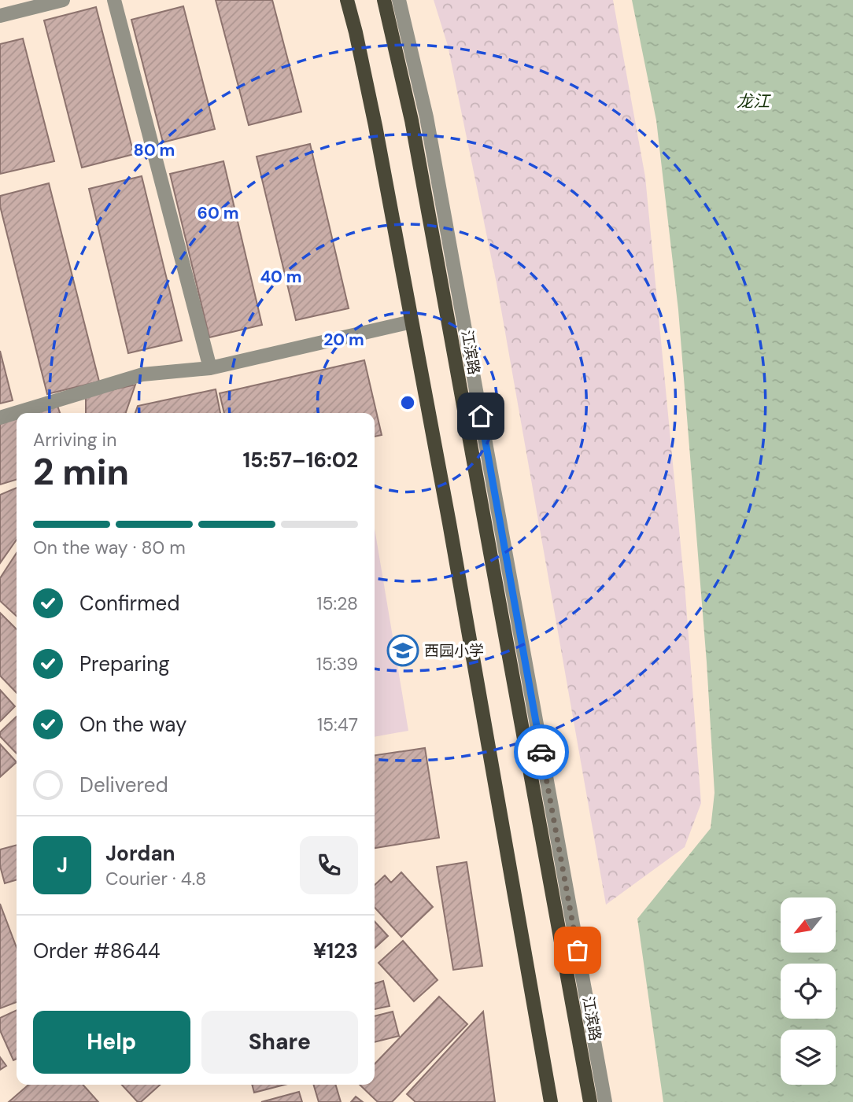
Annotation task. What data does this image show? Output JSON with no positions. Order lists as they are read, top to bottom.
{
  "streets": {
    "main road": ["江滨路"]
  },
  "water": ["龙江"],
  "places": {
    "school or university": ["西园小学"]
  },
  "north": "bottom left",
  "page": {
    "heading": ["2 min", "Arriving in", "15:57–16:02"],
    "panel": [
      "Jordan",
      "Courier · 4.8",
      "Order #8644",
      "¥123"
    ],
    "bar": "On the way · 80 m",
    "list": [
      ["Confirmed", "15:28"],
      ["Preparing", "15:39"],
      ["On the way", "15:47"],
      "Delivered"
    ],
    "round": "J",
    "buttons": ["Help", "Share"]
  },
  "rings": [
    "80 m",
    "60 m",
    "40 m",
    "20 m"
  ]
}
